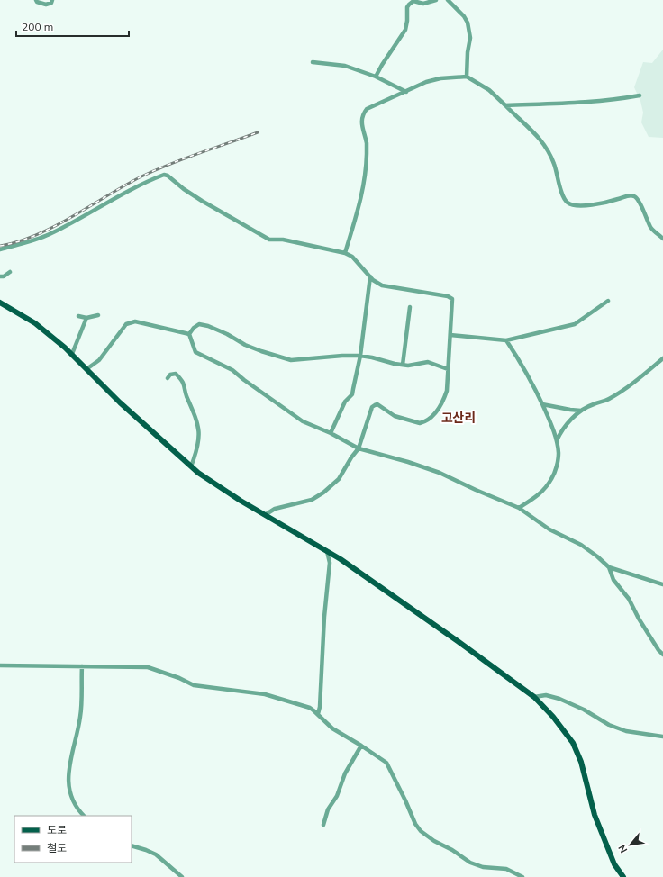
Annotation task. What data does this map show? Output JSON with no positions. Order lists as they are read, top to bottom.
{
  "districts": ["고산리"],
  "legend": ["도로", "철도"],
  "scale_bar": "200 m",
  "north": "bottom left"
}
